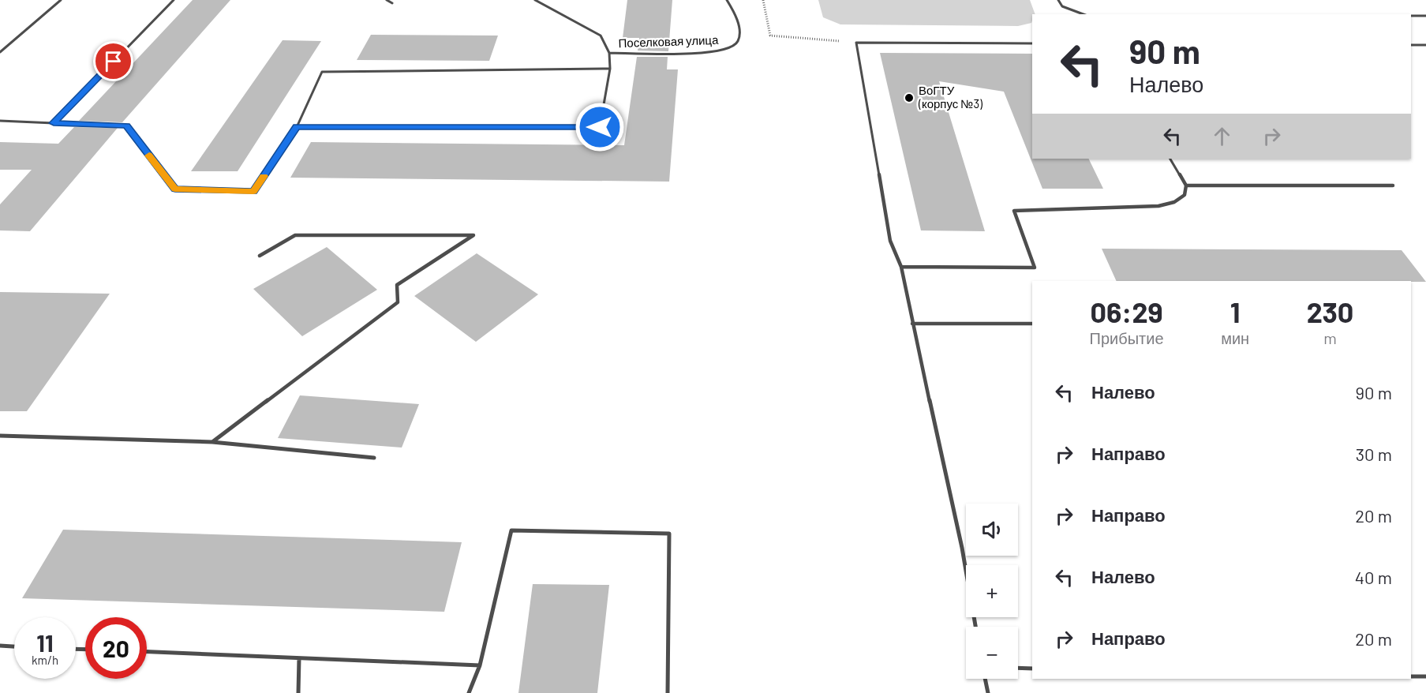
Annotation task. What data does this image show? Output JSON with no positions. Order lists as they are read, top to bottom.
{
  "streets": {
    "lane": ["Поселковая улица"]
  },
  "places": ["ВоГТУ (корпус №3)"],
  "page": {
    "turn": ["90 m", "Налево"],
    "eta": [
      "06:29",
      "Прибытие",
      "1",
      "мин",
      "230",
      "m"
    ],
    "list": [
      {
        "name": "Налево",
        "value": "90 m"
      },
      {
        "name": "Направо",
        "value": "30 m"
      },
      {
        "name": "Направо",
        "value": "20 m"
      },
      {
        "name": "Налево",
        "value": "40 m"
      },
      {
        "name": "Направо",
        "value": "20 m"
      }
    ],
    "map_buttons": ["+", "−"],
    "speed": "11 km/h",
    "limit": "20"
  }
}
